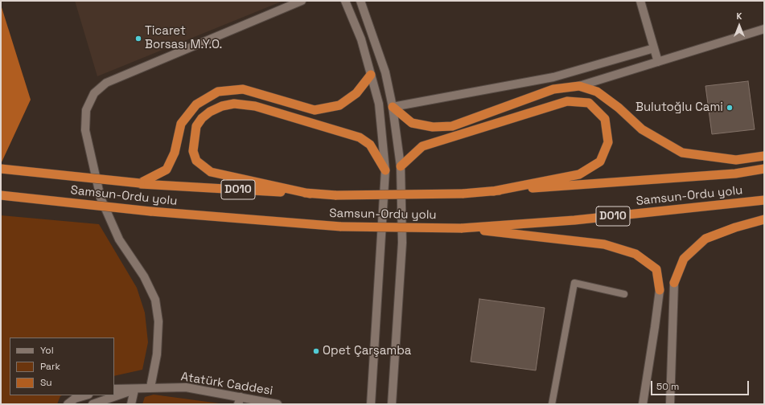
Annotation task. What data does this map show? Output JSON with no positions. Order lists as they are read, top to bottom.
{
  "streets": {
    "highway": ["D010", "Samsun-Ordu yolu"],
    "main road": ["Atatürk Caddesi"]
  },
  "places": ["Ticaret Borsası M.Y.O.", "Bulutoğlu Cami", "Opet Çarşamba"],
  "legend": ["Yol", "Park", "Su"],
  "scale_bar": "50 m",
  "north": "top"
}
